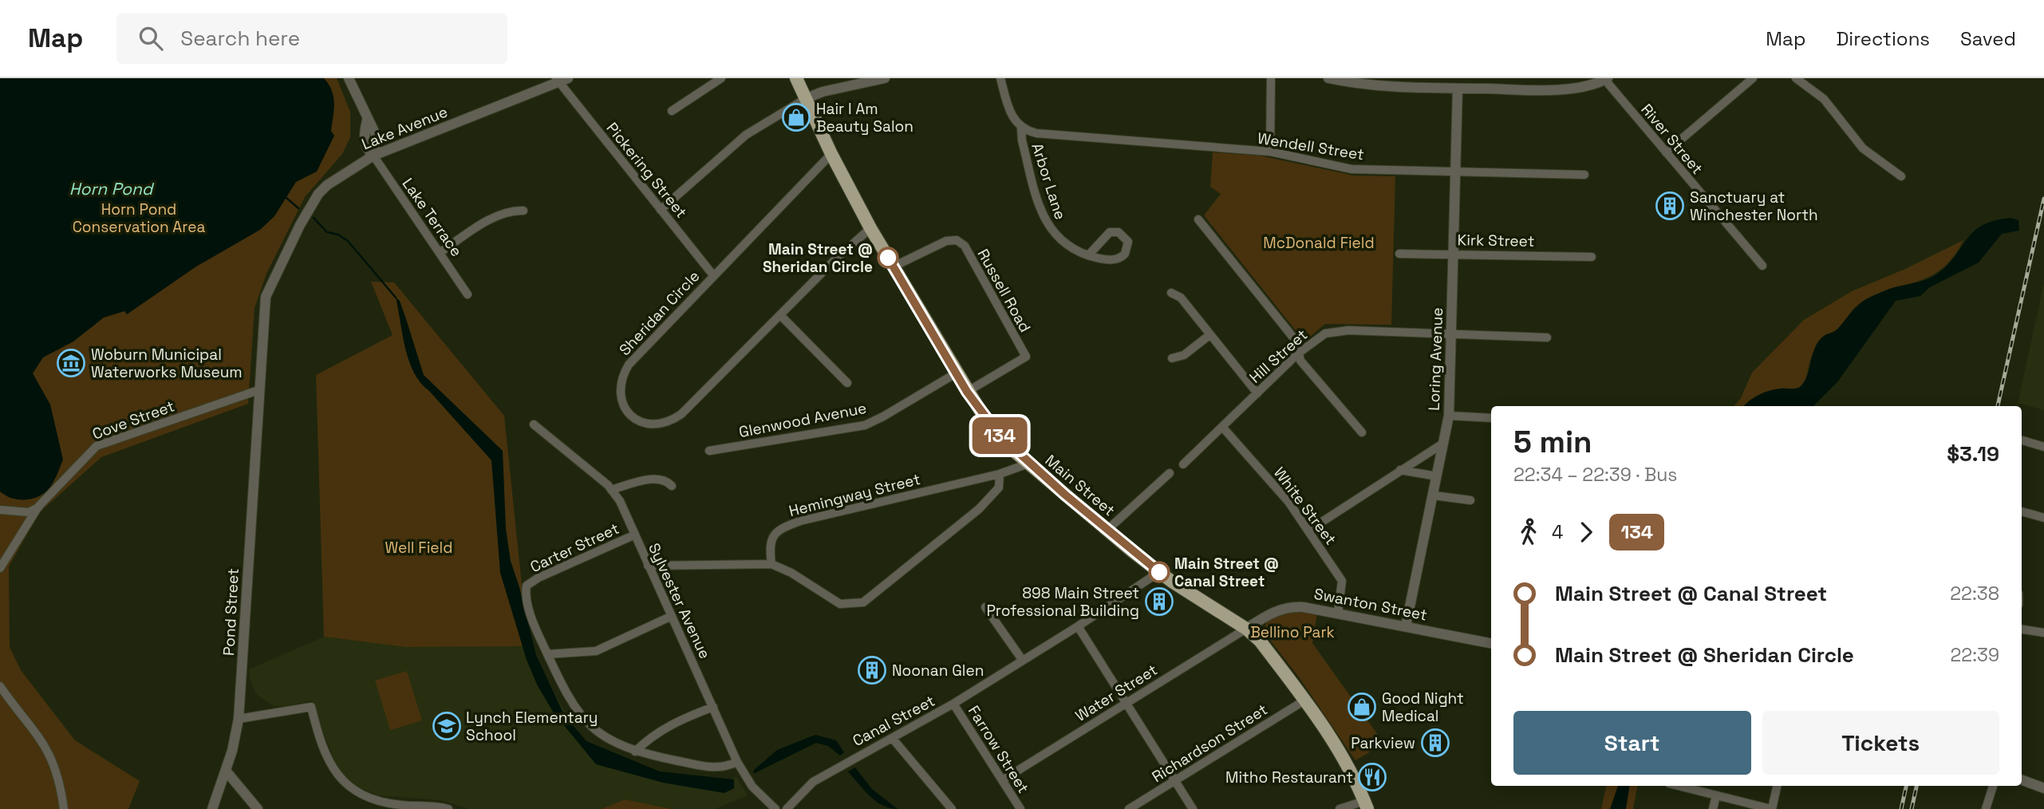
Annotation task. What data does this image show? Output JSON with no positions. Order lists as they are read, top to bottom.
{
  "streets": {
    "main road": ["Main Street"],
    "street": [
      "Lake Avenue",
      "River Street",
      "Wendell Street",
      "Pickering Street",
      "Arbor Lane",
      "Lake Terrace",
      "Kirk Street",
      "Russell Road",
      "Sheridan Circle",
      "Hill Street",
      "Loring Avenue",
      "Cove Street",
      "Glenwood Avenue",
      "Hemingway Street",
      "White Street",
      "Carter Street",
      "Sylvester Avenue",
      "Swanton Street",
      "Pond Street",
      "Water Street",
      "Canal Street",
      "Richardson Street",
      "Farrow Street"
    ]
  },
  "crossings": [
    ["Lake Avenue", "Pickering Street"],
    ["Lake Avenue", "Lake Terrace"],
    ["Lake Avenue", "Cove Street"],
    ["Lake Avenue", "Pond Street"],
    ["Wendell Street", "Arbor Lane"],
    ["Wendell Street", "Loring Avenue"],
    ["Pickering Street", "Sheridan Circle"],
    ["Kirk Street", "Loring Avenue"],
    ["Russell Road", "Main Street"],
    ["Sheridan Circle", "Main Street"],
    ["Hill Street", "Loring Avenue"],
    ["Hill Street", "White Street"],
    ["Loring Avenue", "Swanton Street"],
    ["Glenwood Avenue", "Main Street"],
    ["Main Street", "Hemingway Street"],
    ["Main Street", "Swanton Street"],
    ["Main Street", "Water Street"],
    ["Main Street", "Canal Street"],
    ["Main Street", "Richardson Street"],
    ["White Street", "Swanton Street"],
    ["Carter Street", "Sylvester Avenue"],
    ["Swanton Street", "Water Street"],
    ["Water Street", "Farrow Street"],
    ["Canal Street", "Farrow Street"]
  ],
  "water": ["Horn Pond"],
  "parks": [
    "Horn Pond Conservation Area",
    "McDonald Field",
    "Well Field",
    "Bellino Park"
  ],
  "places": {
    "shop": ["Hair I Am Beauty Salon", "Good Night Medical"],
    "building": [
      "Sanctuary at Winchester North",
      "898 Main Street Professional Building",
      "Noonan Glen",
      "Parkview"
    ],
    "other": ["Main Street @ Sheridan Circle", "Main Street @ Canal Street"],
    "museum": ["Woburn Municipal Waterworks Museum"],
    "school or university": ["Lynch Elementary School"],
    "restaurant": ["Mitho Restaurant"]
  },
  "lines": ["bus line 134"],
  "page": {
    "header": "Map",
    "search": "Search here",
    "nav": ["Map", "Directions", "Saved"],
    "on_map": "134",
    "heading": ["5 min", "22:34 – 22:39 · Bus", "$3.19"],
    "legs": ["4", "134"],
    "list": [
      {
        "name": "Main Street @ Canal Street",
        "value": "22:38"
      },
      {
        "name": "Main Street @ Sheridan Circle",
        "value": "22:39"
      }
    ],
    "buttons": ["Start", "Tickets"]
  }
}
